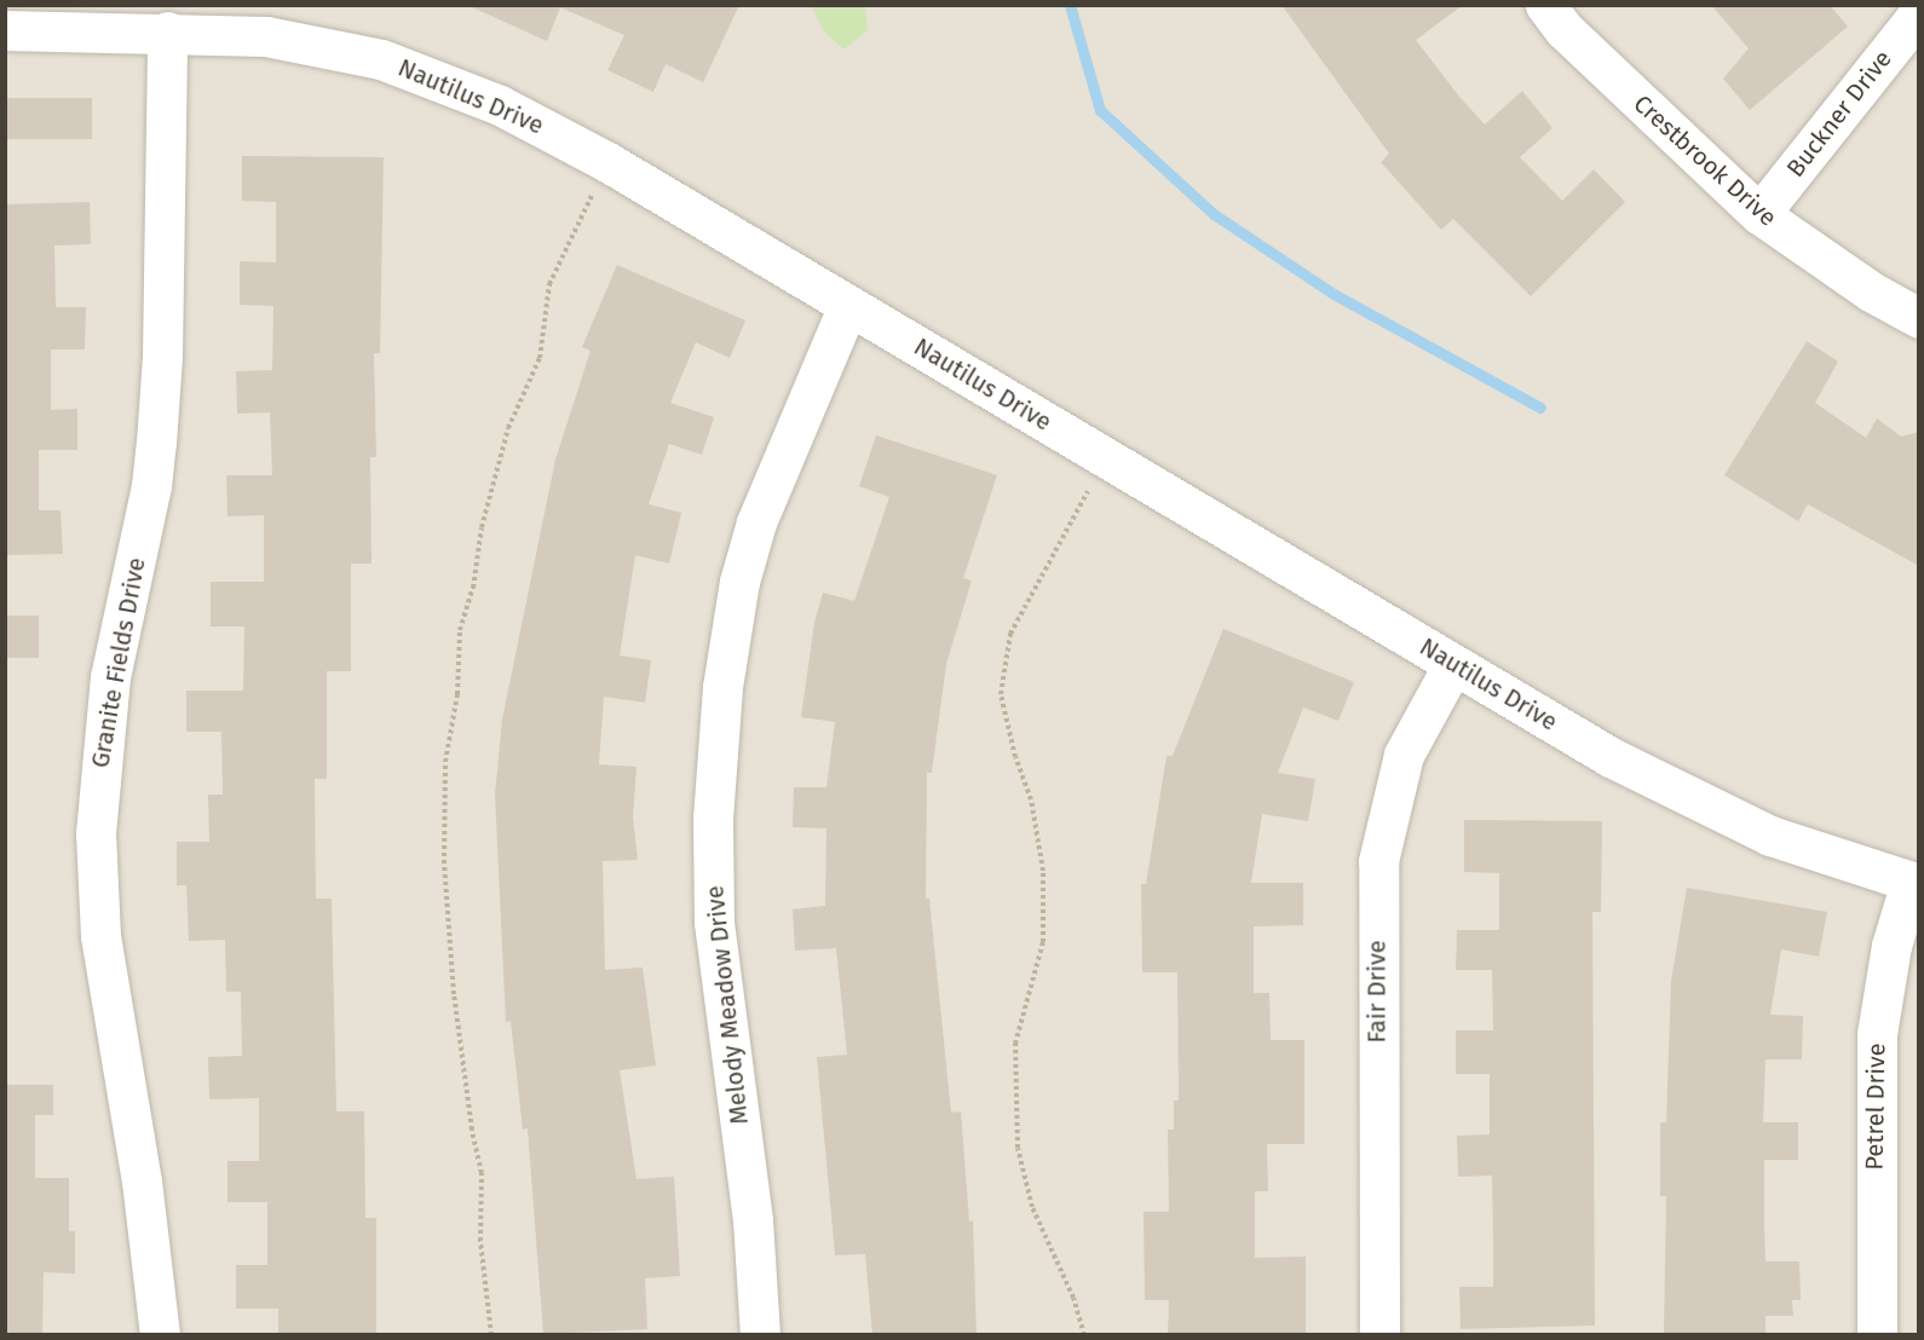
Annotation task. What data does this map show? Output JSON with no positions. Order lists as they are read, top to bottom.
{
  "streets": {
    "street": [
      "Nautilus Drive",
      "Buckner Drive",
      "Crestbrook Drive",
      "Granite Fields Drive",
      "Fair Drive",
      "Melody Meadow Drive",
      "Petrel Drive"
    ]
  },
  "crossings": [
    ["Nautilus Drive", "Granite Fields Drive"],
    ["Nautilus Drive", "Fair Drive"],
    ["Nautilus Drive", "Melody Meadow Drive"],
    ["Nautilus Drive", "Petrel Drive"],
    ["Buckner Drive", "Crestbrook Drive"]
  ]
}
